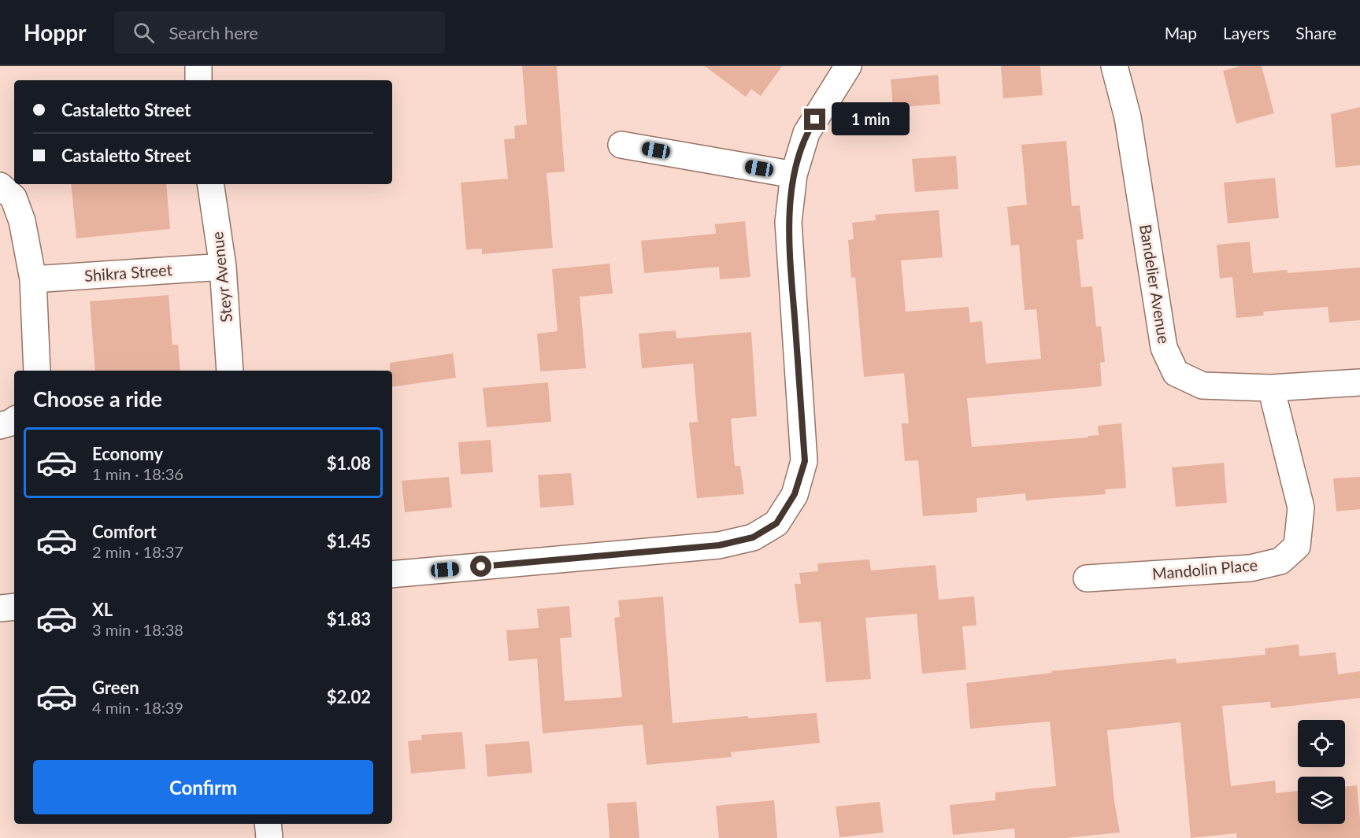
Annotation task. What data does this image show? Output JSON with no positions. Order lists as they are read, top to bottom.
{
  "streets": {
    "street": [
      "Shikra Street",
      "Steyr Avenue",
      "Bandelier Avenue",
      "Mandolin Place"
    ]
  },
  "crossings": [
    ["Shikra Street", "Steyr Avenue"],
    ["Bandelier Avenue", "Mandolin Place"]
  ],
  "page": {
    "header": "Hoppr",
    "search": "Search here",
    "nav": ["Map", "Layers", "Share"],
    "banner": ["Castaletto Street", "Castaletto Street"],
    "bubble": "1 min",
    "heading": "Choose a ride",
    "list": [
      {
        "name": "Economy",
        "note": "1 min · 18:36",
        "value": "$1.08"
      },
      {
        "name": "Comfort",
        "note": "2 min · 18:37",
        "value": "$1.45"
      },
      {
        "name": "XL",
        "note": "3 min · 18:38",
        "value": "$1.83"
      },
      {
        "name": "Green",
        "note": "4 min · 18:39",
        "value": "$2.02"
      }
    ],
    "buttons": "Confirm"
  }
}
